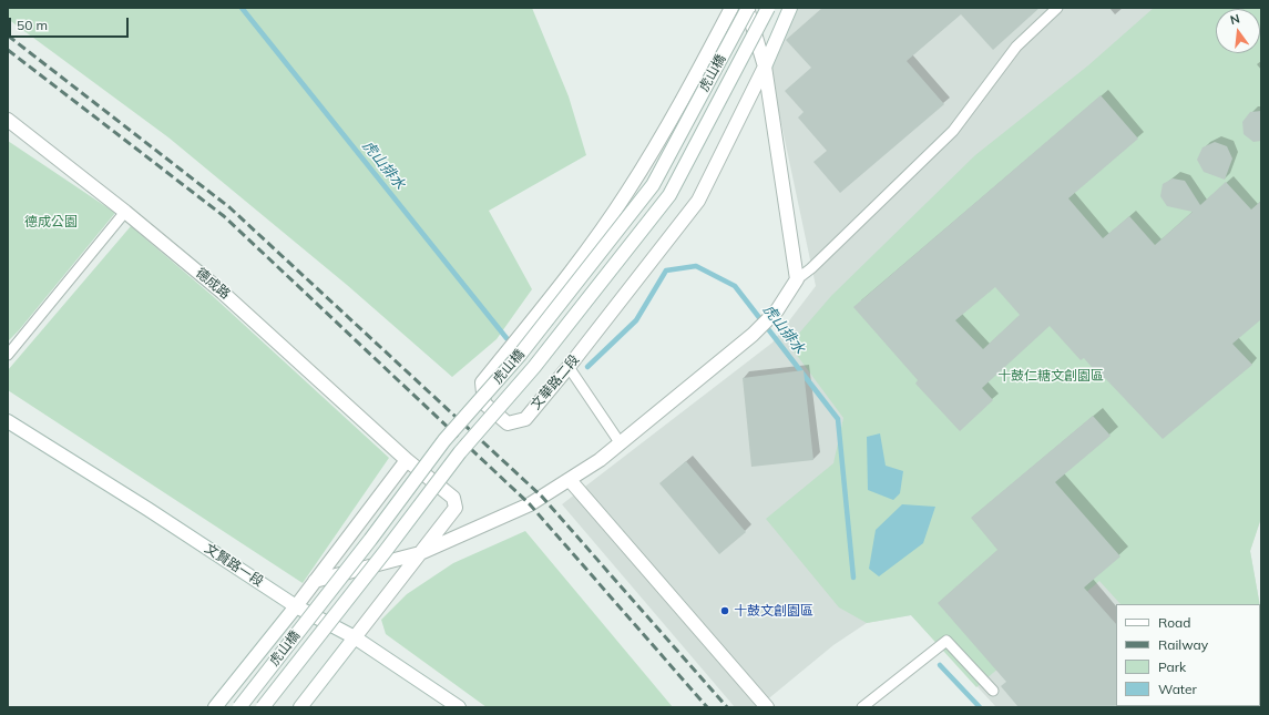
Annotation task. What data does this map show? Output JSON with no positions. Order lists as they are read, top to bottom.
{
  "streets": {
    "street": [
      "虎山橋",
      "德成路",
      "文華路二段",
      "文賢路一段"
    ]
  },
  "water": ["虎山排水"],
  "parks": ["德成公園", "十鼓仁糖文創園區"],
  "places": ["十鼓文創園區"],
  "legend": [
    "Road",
    "Railway",
    "Park",
    "Water"
  ],
  "scale_bar": "50 m",
  "north": "top"
}
